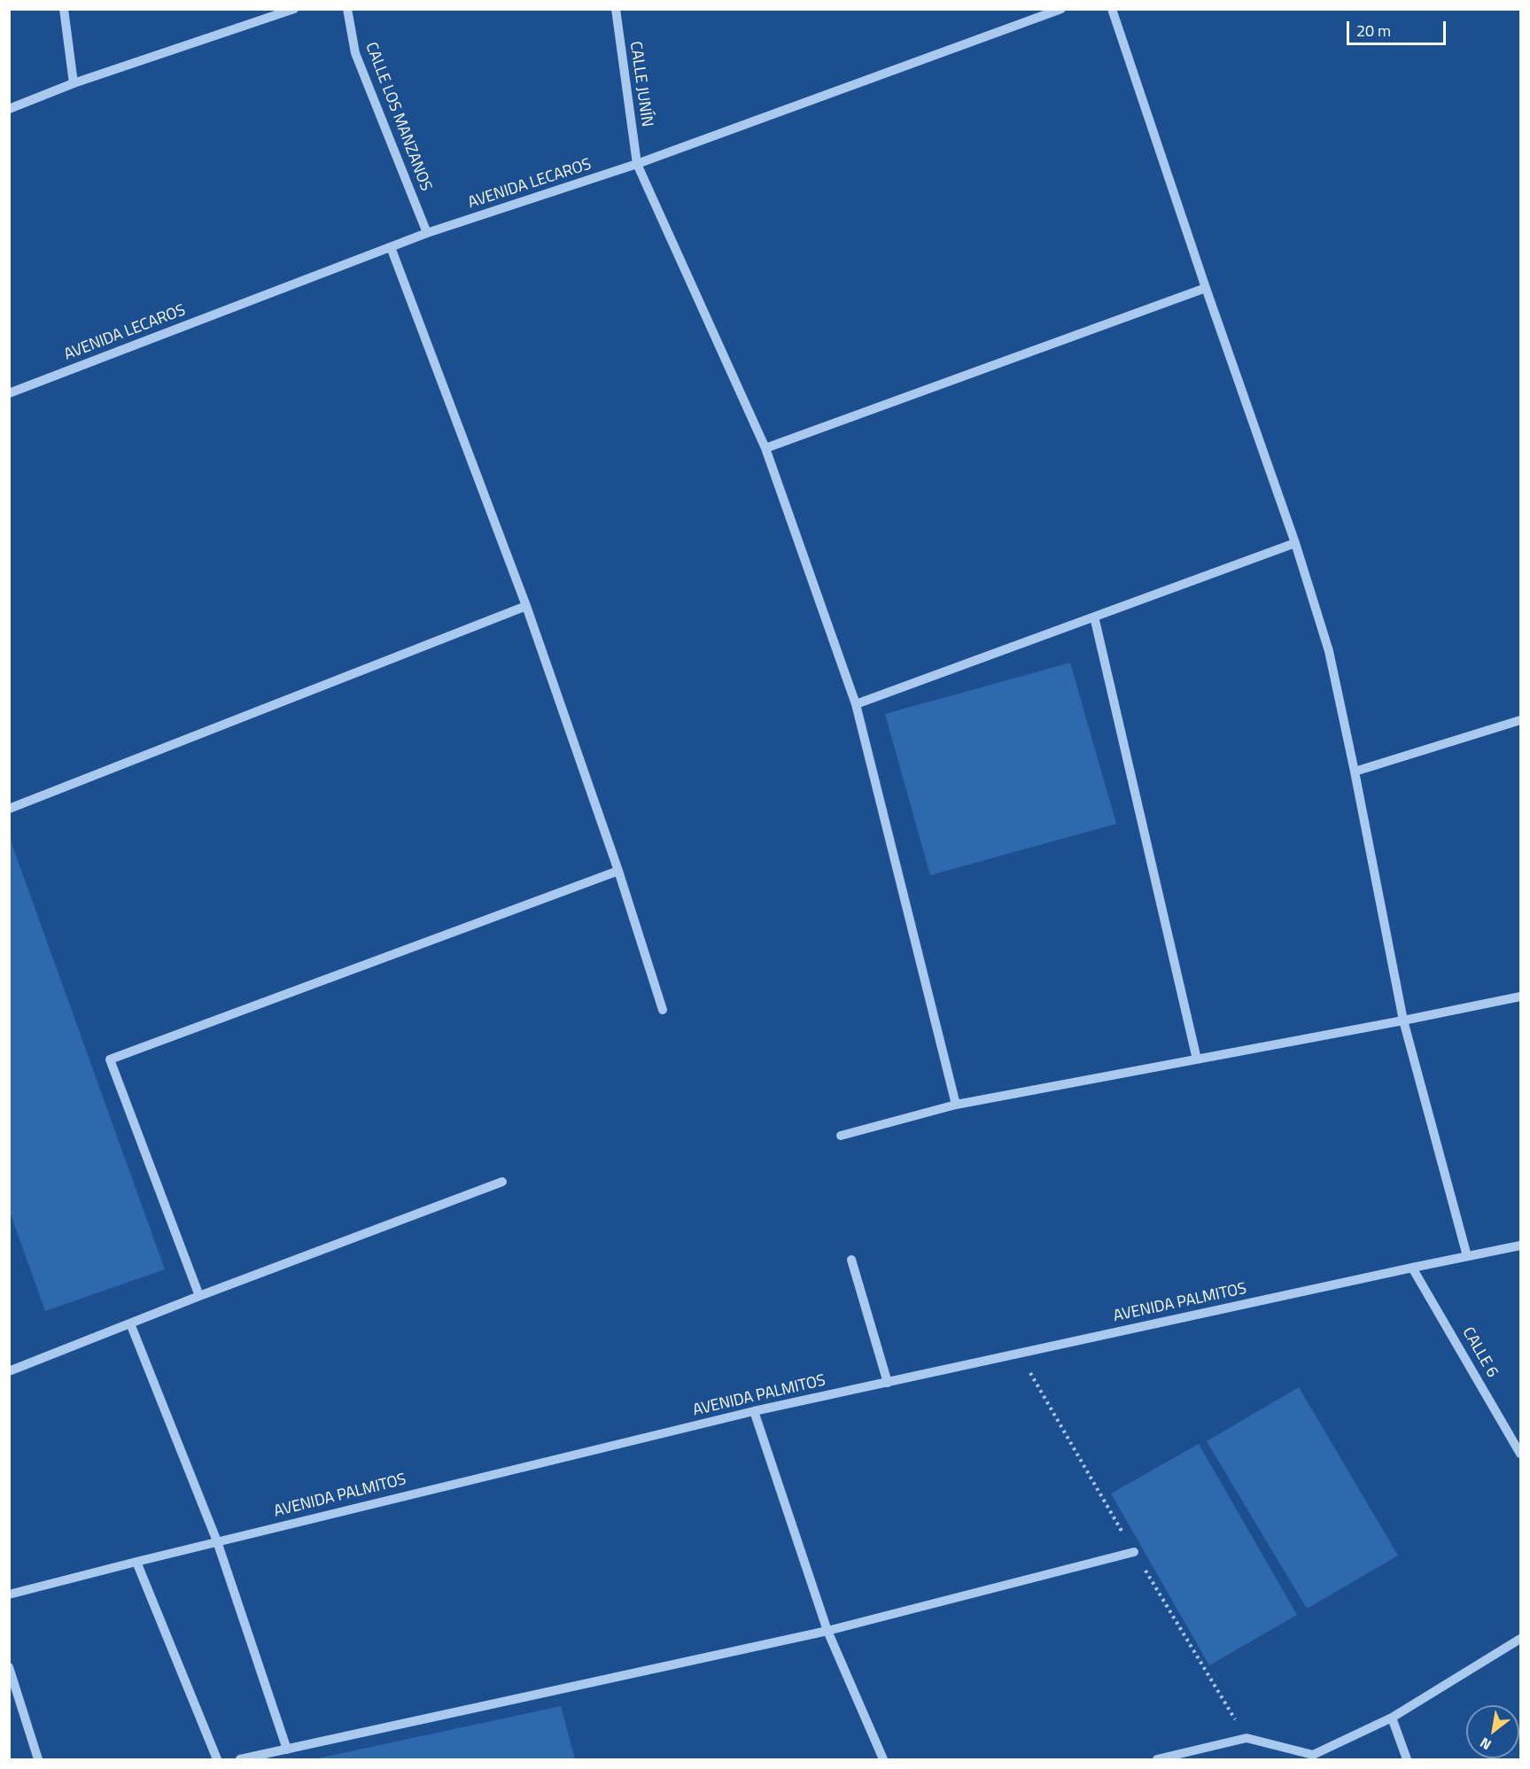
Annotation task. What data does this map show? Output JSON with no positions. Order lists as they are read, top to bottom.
{
  "streets": {
    "street": [
      "CALLE JUNÍN",
      "CALLE LOS MANZANOS",
      "AVENIDA LECAROS",
      "AVENIDA PALMITOS",
      "CALLE 6"
    ]
  },
  "crossings": [
    ["CALLE JUNÍN", "AVENIDA LECAROS"],
    ["CALLE LOS MANZANOS", "AVENIDA LECAROS"],
    ["AVENIDA PALMITOS", "CALLE 6"]
  ],
  "scale_bar": "20 m",
  "north": "bottom left"
}
